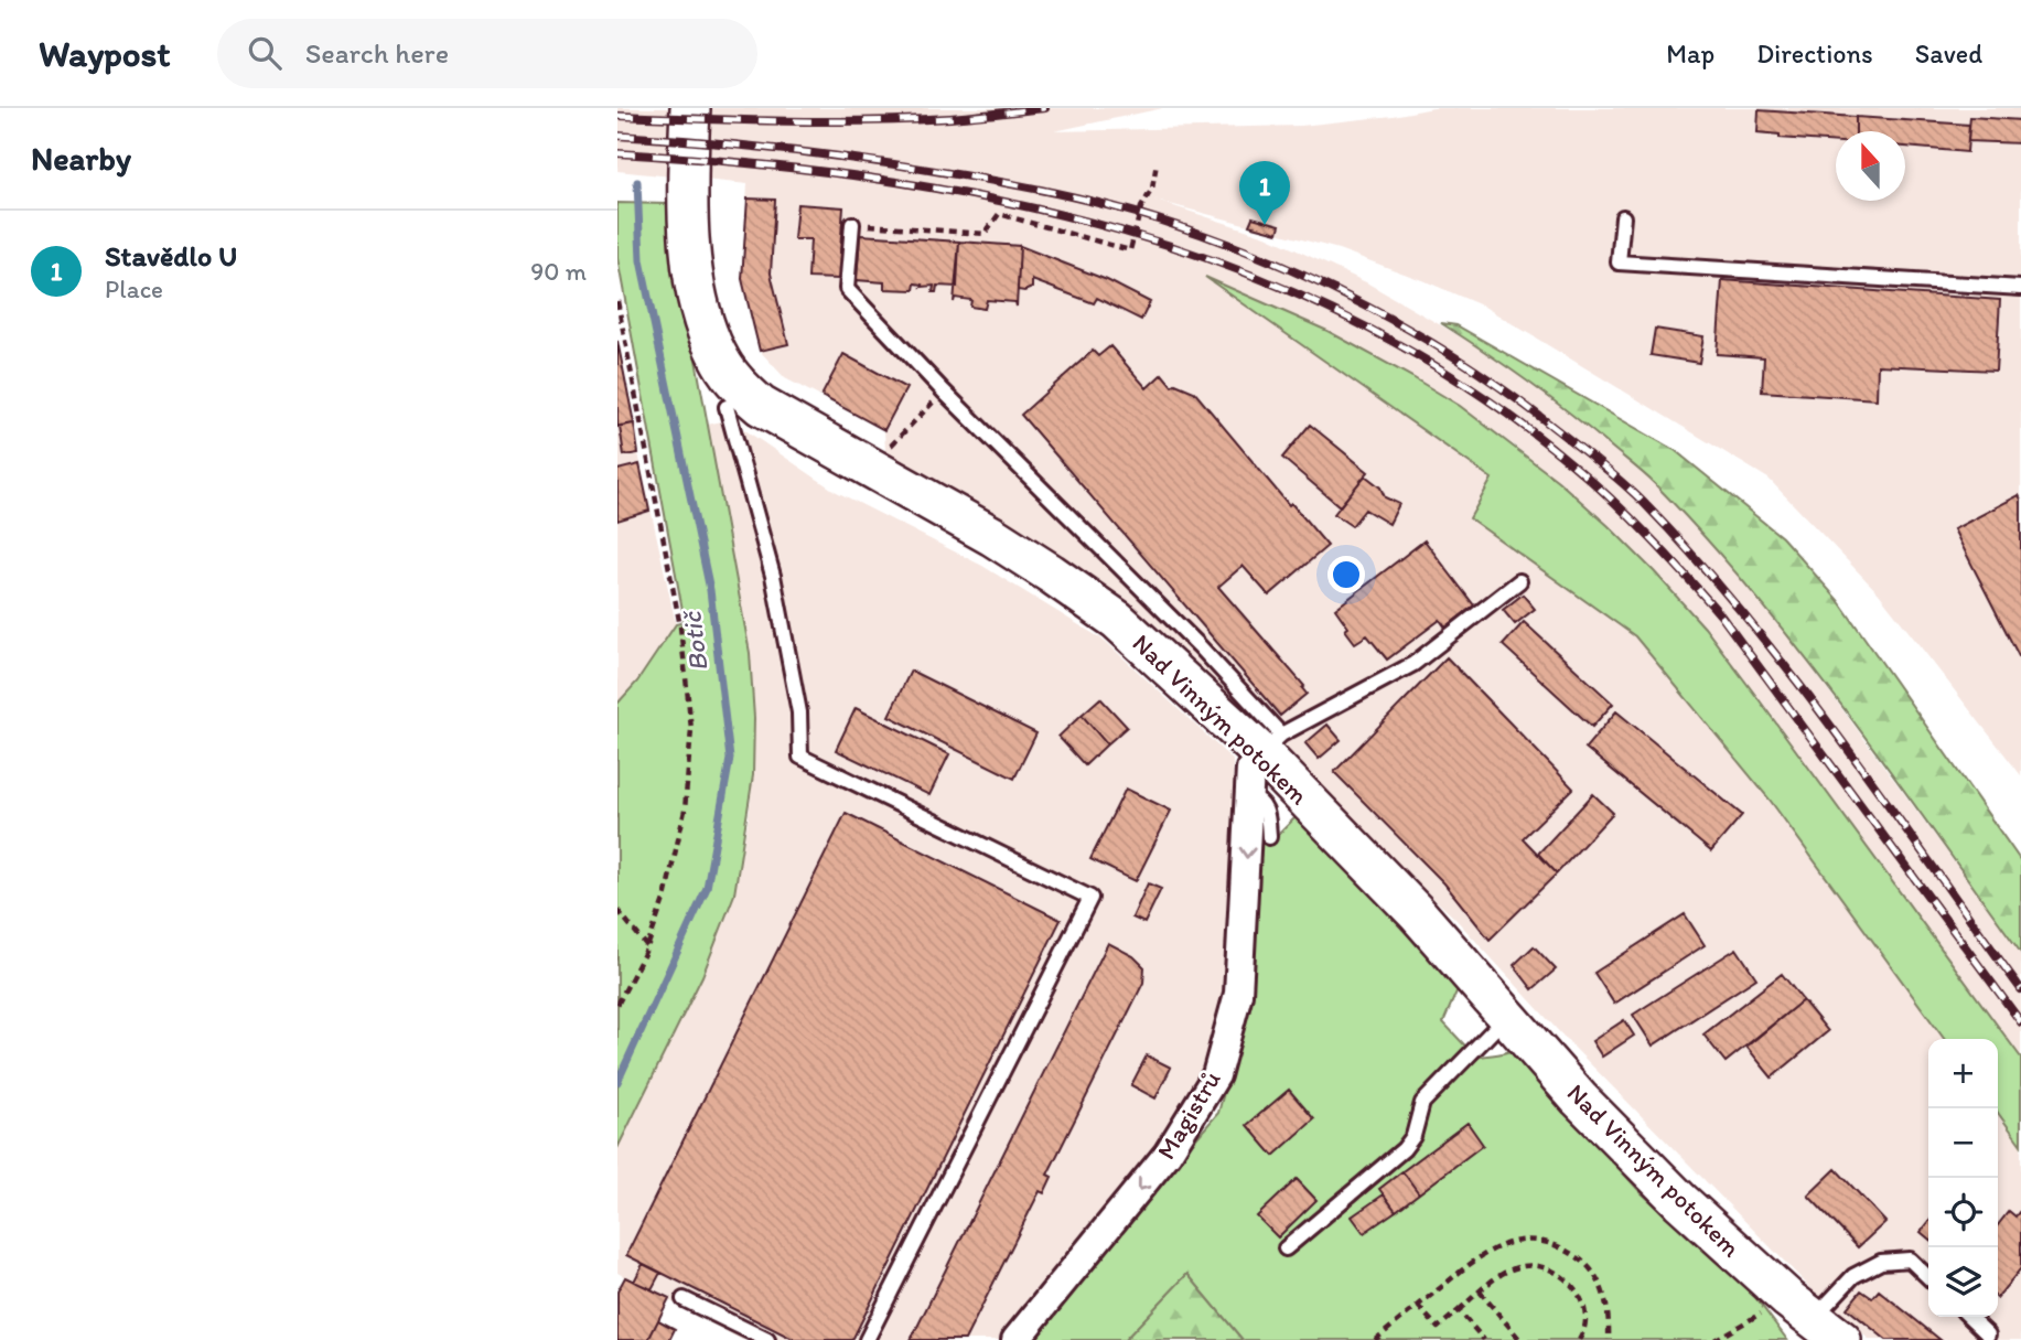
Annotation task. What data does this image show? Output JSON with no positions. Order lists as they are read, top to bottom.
{
  "streets": {
    "street": ["Nad Vinným potokem", "Magistrů"]
  },
  "crossings": [
    ["Nad Vinným potokem", "Magistrů"]
  ],
  "one_way": ["Magistrů"],
  "water": ["Botič"],
  "north": "top",
  "page": {
    "header": "Waypost",
    "search": "Search here",
    "nav": ["Map", "Directions", "Saved"],
    "heading": "Nearby",
    "pins": "1",
    "list": [
      {
        "mark": "1",
        "name": "Stavědlo U",
        "note": "Place",
        "value": "90 m"
      }
    ],
    "map_buttons": ["+", "−"]
  }
}
